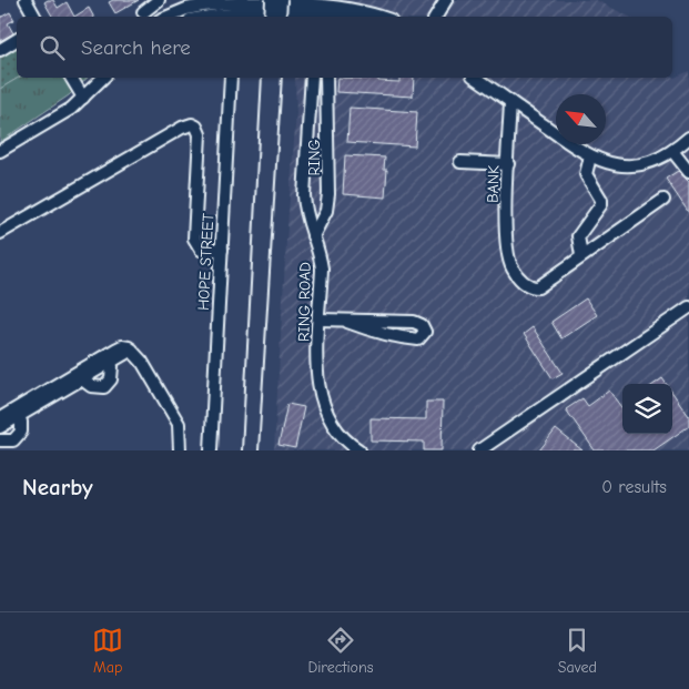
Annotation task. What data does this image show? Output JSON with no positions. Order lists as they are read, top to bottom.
{
  "streets": {
    "street": [
      "RING",
      "BANK",
      "HOPE STREET",
      "RING ROAD"
    ]
  },
  "crossings": [
    ["RING", "RING ROAD"]
  ],
  "north": "top left",
  "page": {
    "search": "Search here",
    "heading": ["Nearby", "0 results"],
    "nav": ["Map", "Directions", "Saved"]
  }
}
